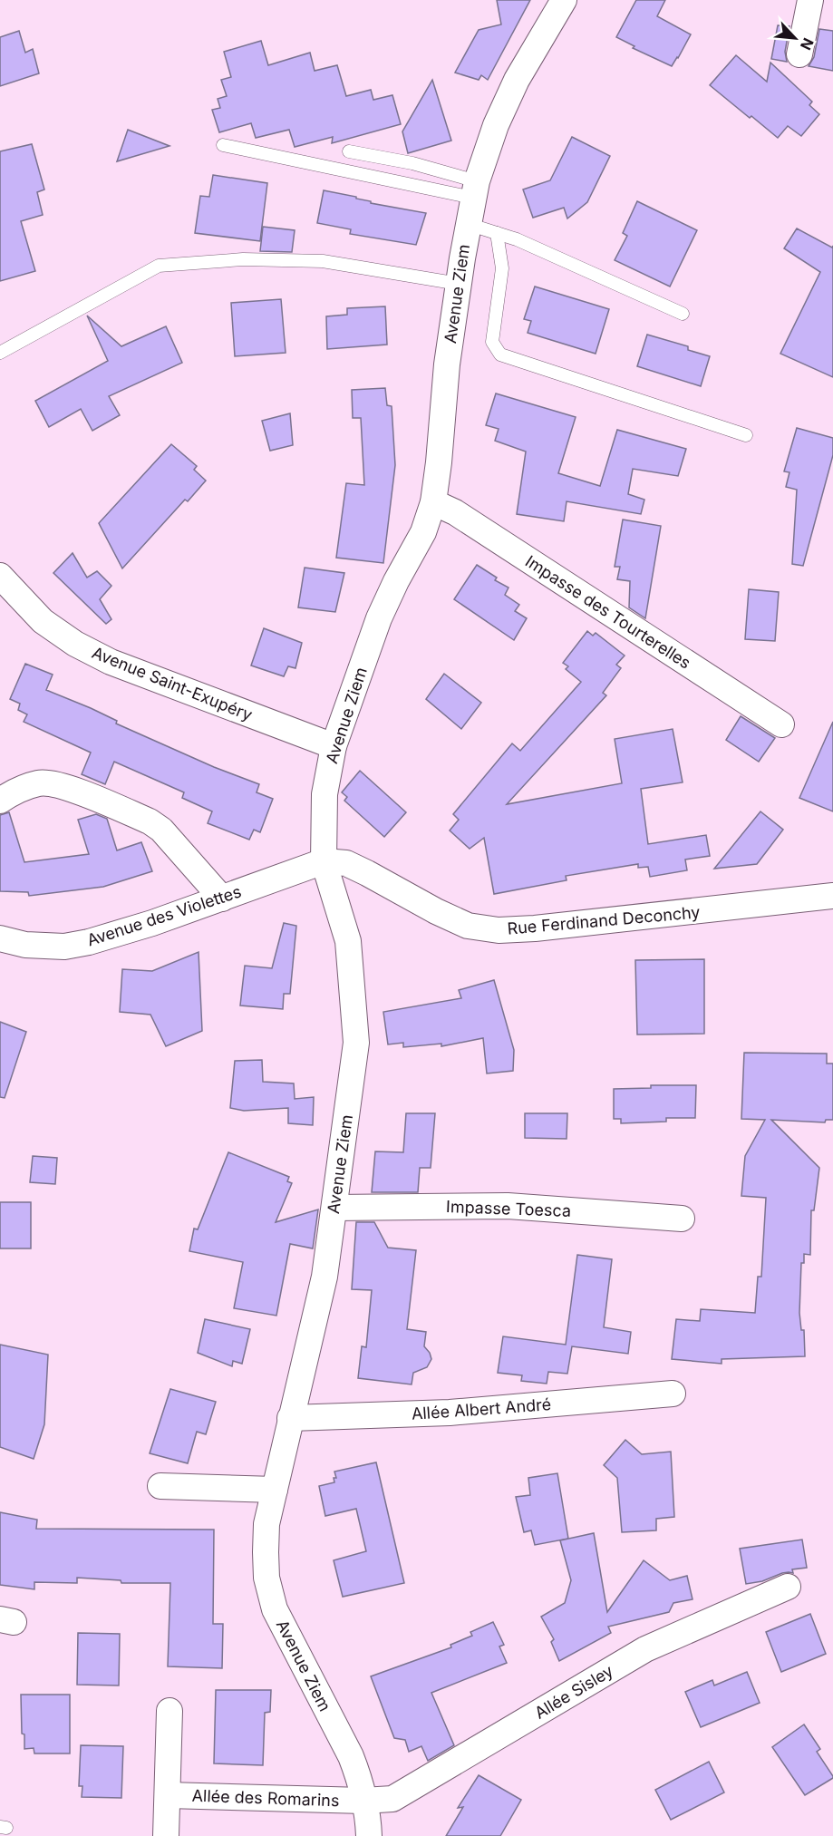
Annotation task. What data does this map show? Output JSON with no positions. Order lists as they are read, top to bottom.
{
  "streets": {
    "street": [
      "Avenue Ziem",
      "Impasse des Tourterelles",
      "Avenue Saint-Exupéry",
      "Avenue des Violettes",
      "Rue Ferdinand Deconchy",
      "Impasse Toesca",
      "Allée Albert André",
      "Allée Sisley",
      "Allée des Romarins"
    ]
  },
  "crossings": [
    ["Avenue Ziem", "Impasse des Tourterelles"],
    ["Avenue Ziem", "Avenue Saint-Exupéry"],
    ["Avenue Ziem", "Avenue des Violettes"],
    ["Avenue Ziem", "Rue Ferdinand Deconchy"],
    ["Avenue Ziem", "Impasse Toesca"],
    ["Avenue Ziem", "Allée Albert André"],
    ["Avenue Ziem", "Allée Sisley"],
    ["Avenue Ziem", "Allée des Romarins"],
    ["Avenue des Violettes", "Rue Ferdinand Deconchy"],
    ["Allée Sisley", "Allée des Romarins"]
  ],
  "north": "bottom right"
}
